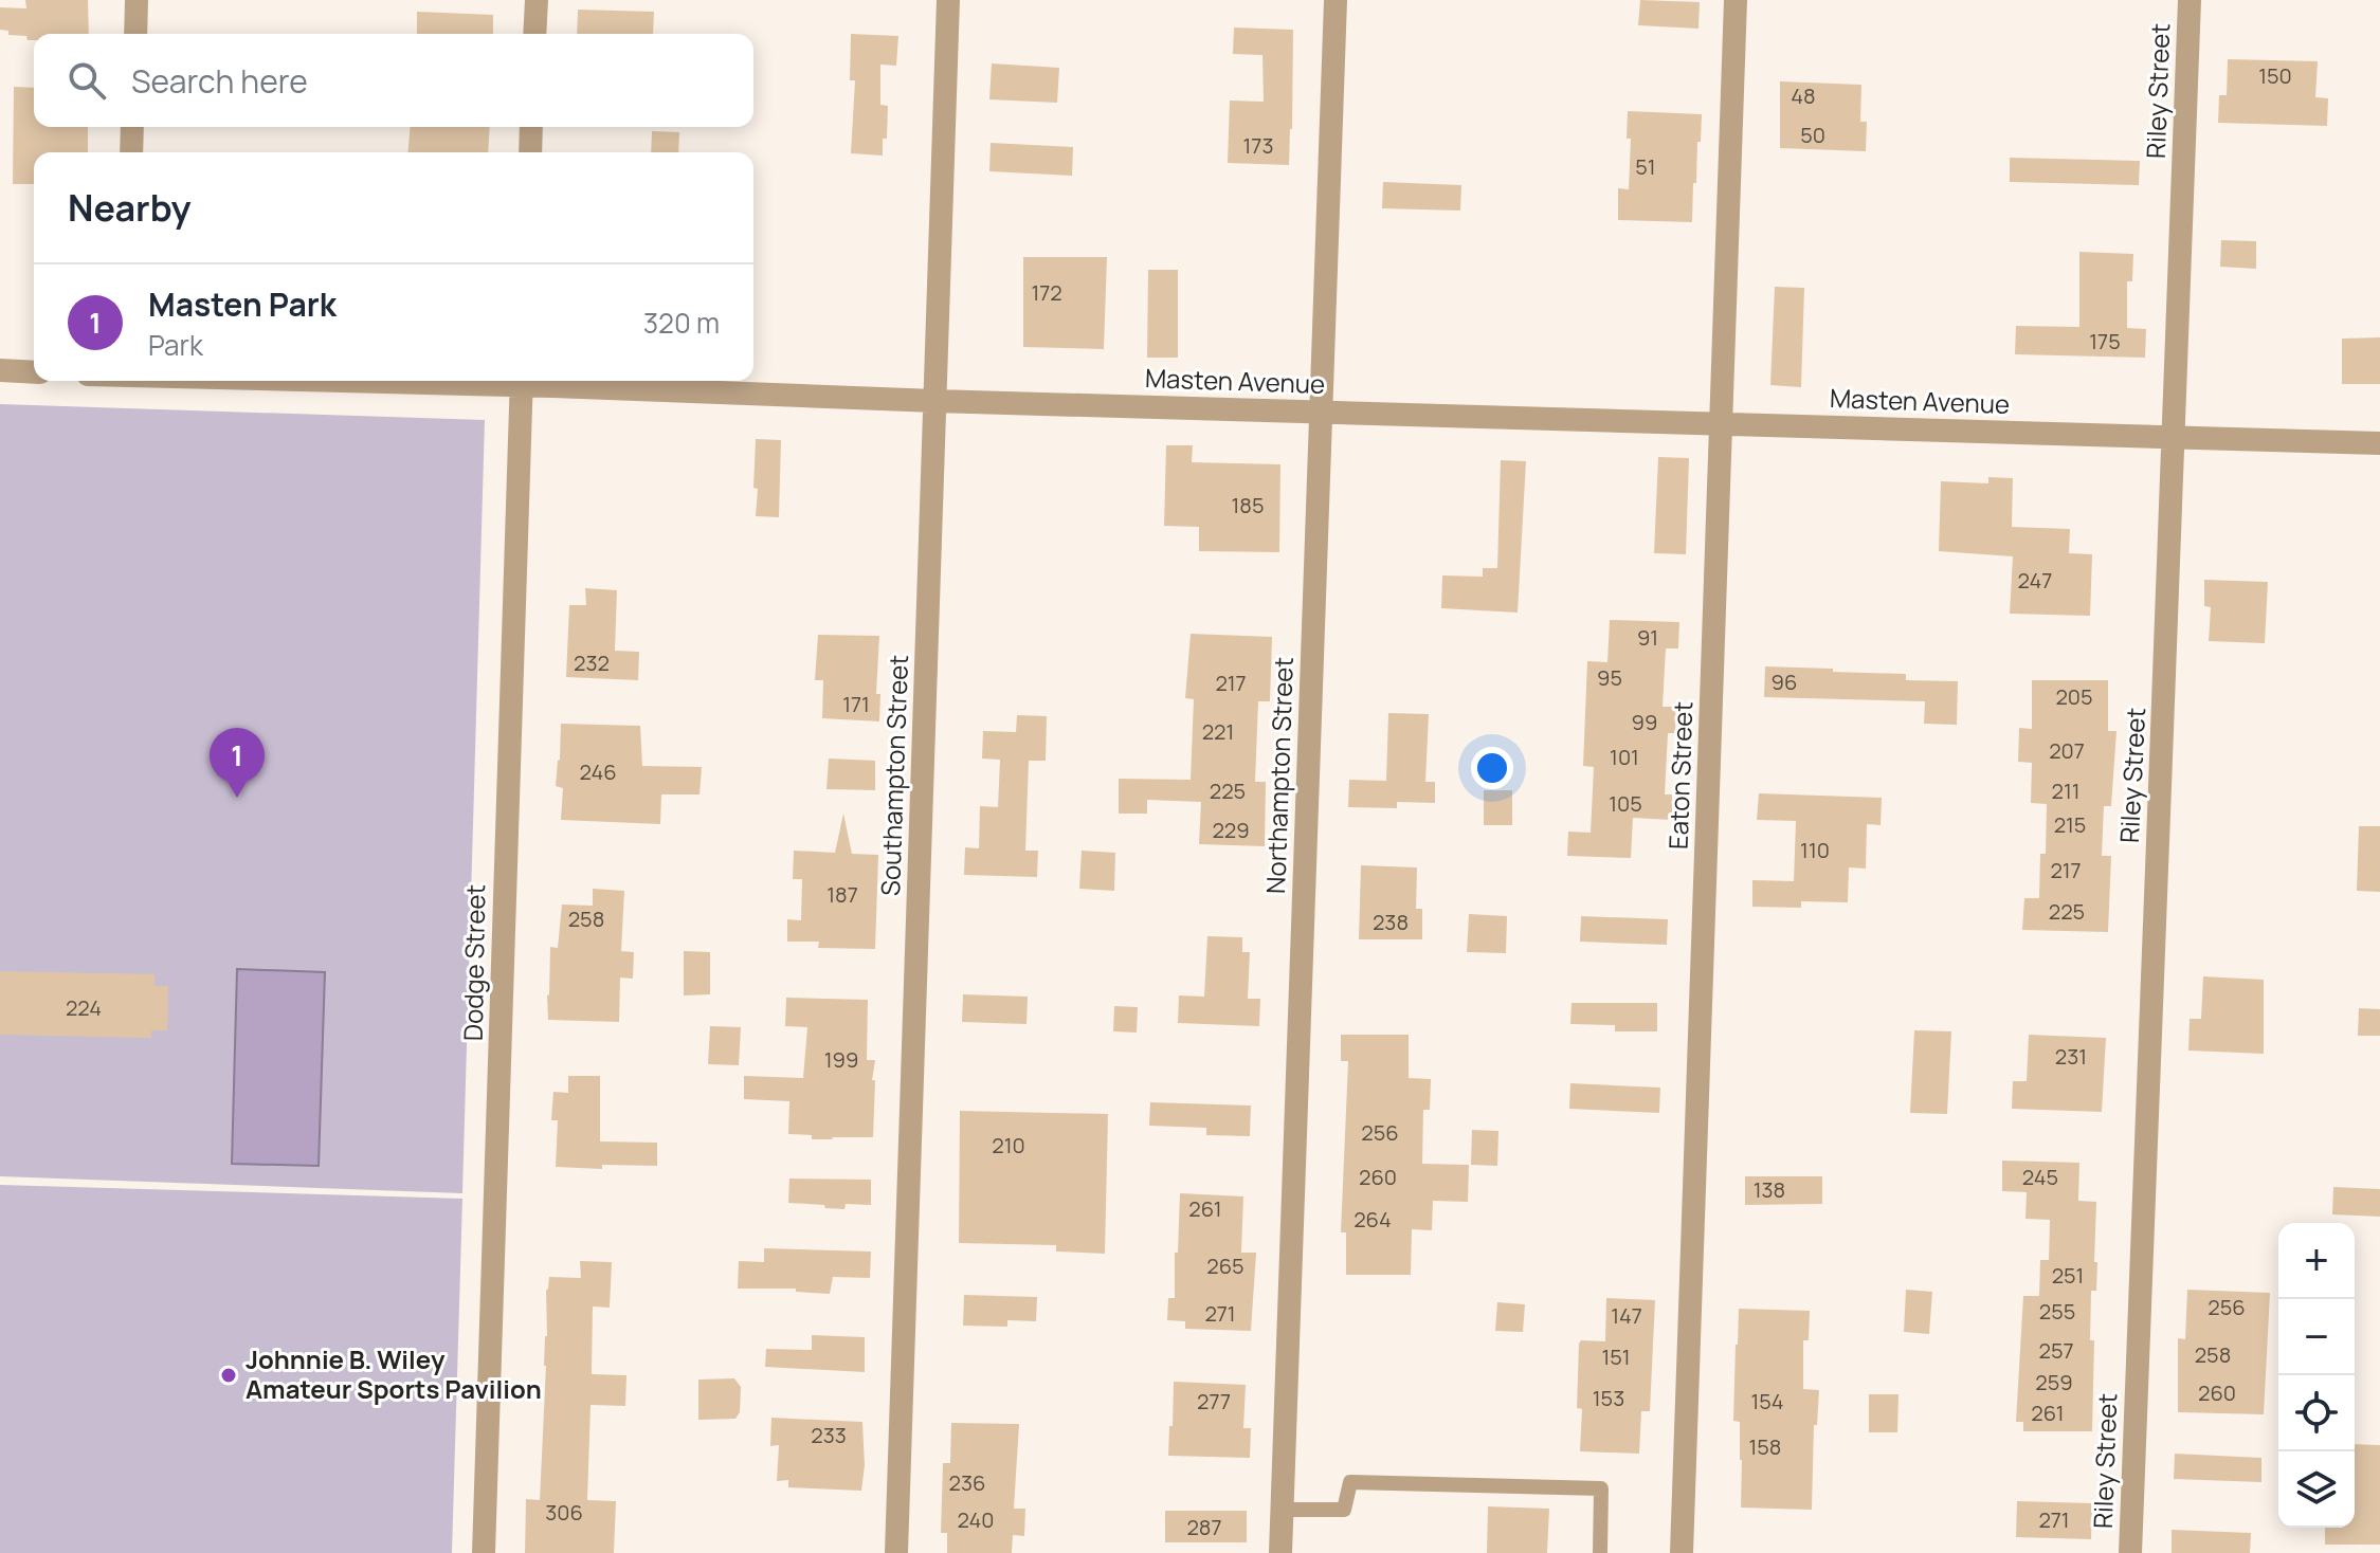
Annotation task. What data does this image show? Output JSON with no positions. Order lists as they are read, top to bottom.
{
  "streets": {
    "street": [
      "Riley Street",
      "Masten Avenue",
      "Southampton Street",
      "Northampton Street",
      "Eaton Street",
      "Dodge Street"
    ]
  },
  "crossings": [
    ["Riley Street", "Masten Avenue"],
    ["Masten Avenue", "Southampton Street"],
    ["Masten Avenue", "Northampton Street"],
    ["Masten Avenue", "Eaton Street"]
  ],
  "places": ["Johnnie B. Wiley Amateur Sports Pavilion"],
  "house_numbers": [
    "150",
    "48",
    "50",
    "173",
    "51",
    "172",
    "175",
    "185",
    "247",
    "91",
    "232",
    "95",
    "96",
    "217",
    "205",
    "171",
    "99",
    "221",
    "207",
    "101",
    "246",
    "225",
    "211",
    "105",
    "215",
    "229",
    "110",
    "217",
    "187",
    "225",
    "258",
    "238",
    "224",
    "231",
    "199",
    "256",
    "210",
    "260",
    "245",
    "138",
    "261",
    "264",
    "265",
    "251",
    "256",
    "255",
    "271",
    "147",
    "257",
    "258",
    "151",
    "259",
    "260",
    "153",
    "277",
    "154",
    "261",
    "233",
    "158",
    "236",
    "306",
    "240",
    "271",
    "287"
  ],
  "page": {
    "search": "Search here",
    "heading": "Nearby",
    "list": [
      {
        "mark": "1",
        "name": "Masten Park",
        "note": "Park",
        "value": "320 m"
      }
    ],
    "pins": "1",
    "map_buttons": ["+", "−"]
  }
}
